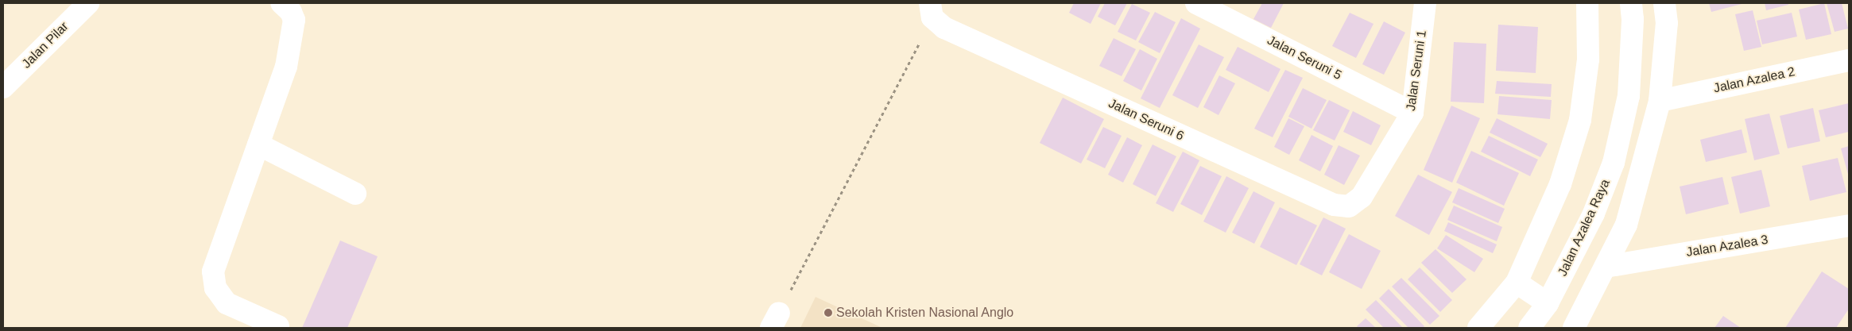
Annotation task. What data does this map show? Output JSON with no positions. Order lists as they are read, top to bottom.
{
  "streets": {
    "street": [
      "Jalan Pilar",
      "Jalan Seruni 5",
      "Jalan Seruni 1",
      "Jalan Azalea 2",
      "Jalan Seruni 6",
      "Jalan Azalea Raya",
      "Jalan Azalea 3"
    ]
  },
  "crossings": [
    ["Jalan Seruni 5", "Jalan Seruni 1"],
    ["Jalan Seruni 1", "Jalan Seruni 6"]
  ],
  "places": ["Sekolah Kristen Nasional Anglo"]
}
